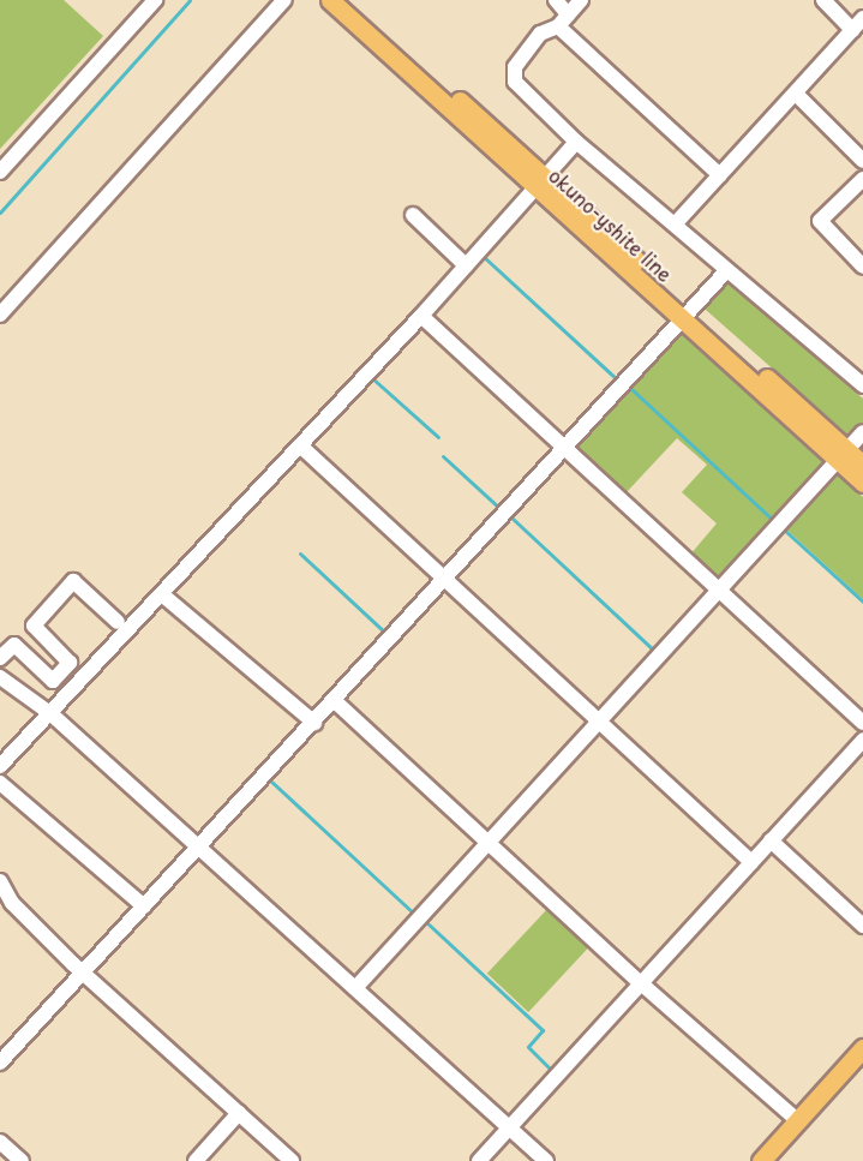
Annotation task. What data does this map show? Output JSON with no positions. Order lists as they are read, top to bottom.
{
  "streets": {
    "main road": ["okuno-yshite line"]
  }
}
